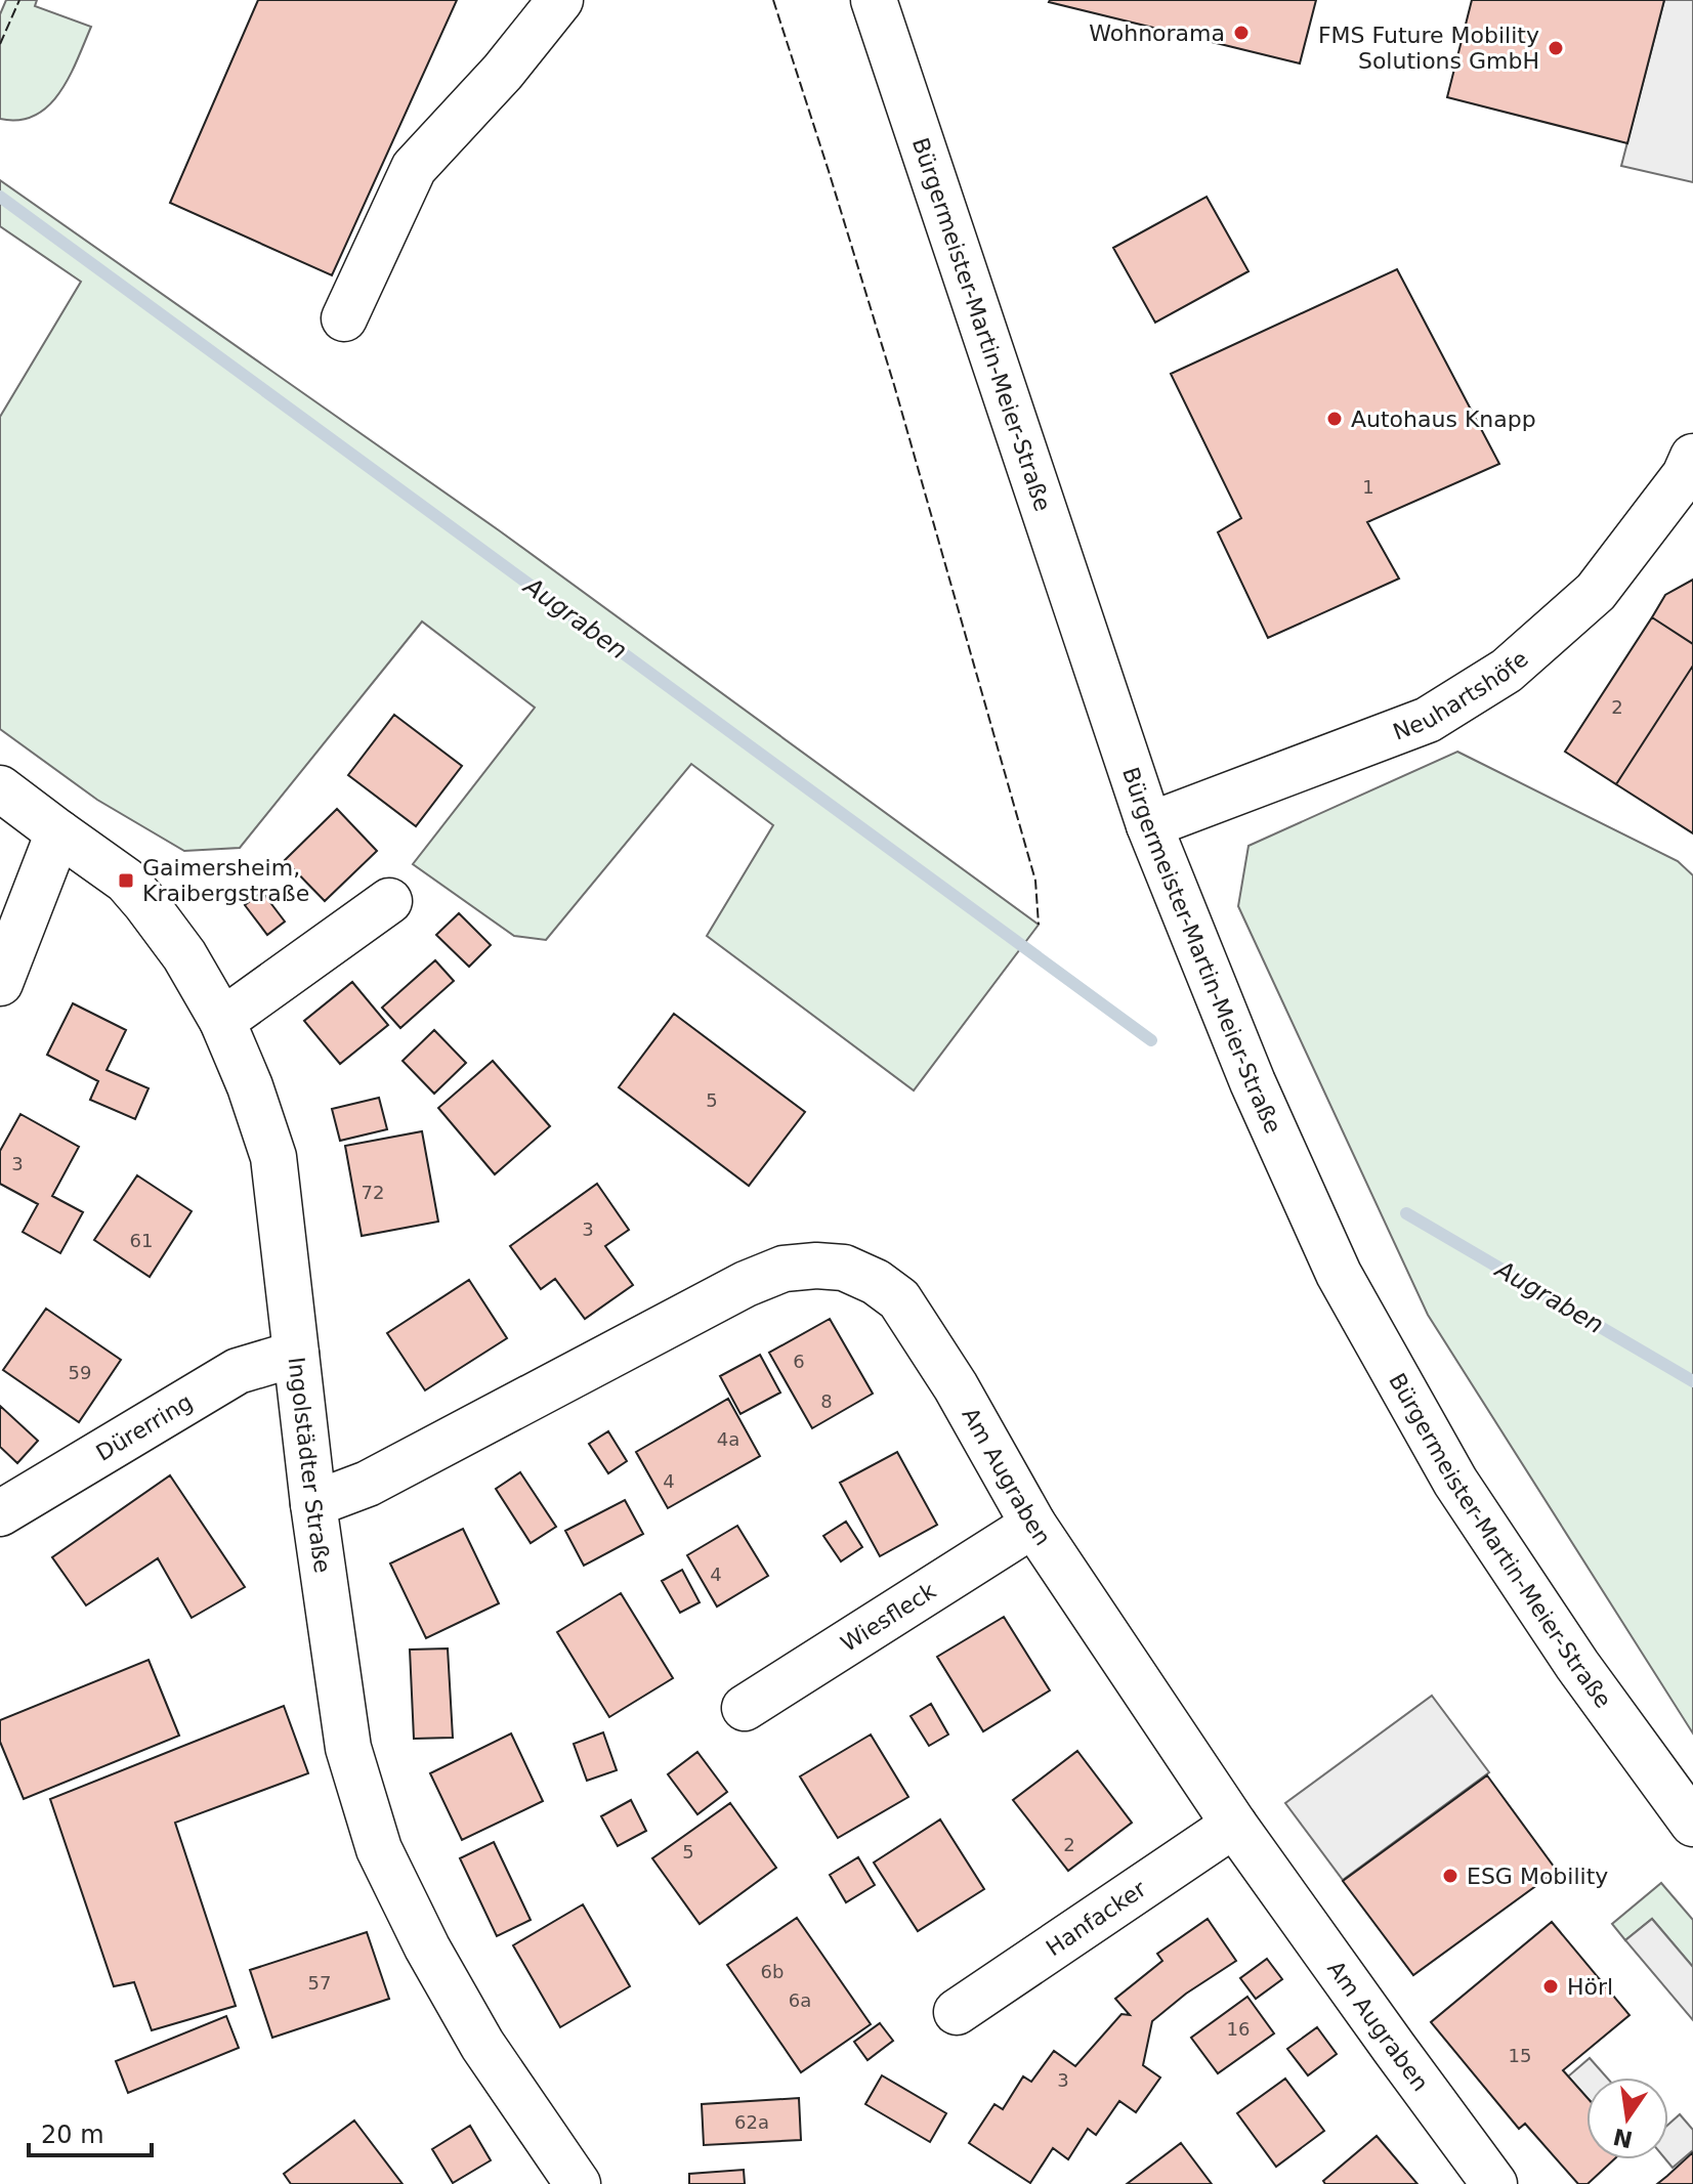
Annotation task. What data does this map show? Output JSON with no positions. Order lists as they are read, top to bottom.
{
  "streets": {
    "street": [
      "Bürgermeister-Martin-Meier-Straße",
      "Neuhartshöfe",
      "Dürerring",
      "Ingolstädter Straße",
      "Am Augraben",
      "Wiesfleck",
      "Hanfacker"
    ]
  },
  "crossings": [
    ["Bürgermeister-Martin-Meier-Straße", "Neuhartshöfe"],
    ["Dürerring", "Ingolstädter Straße"],
    ["Ingolstädter Straße", "Am Augraben"],
    ["Am Augraben", "Wiesfleck"],
    ["Am Augraben", "Hanfacker"]
  ],
  "water": ["Augraben"],
  "places": {
    "other": [
      "Wohnorama",
      "FMS Future Mobility Solutions GmbH",
      "Autohaus Knapp",
      "ESG Mobility",
      "Hörl"
    ],
    "transit": ["Gaimersheim, Kraibergstraße"]
  },
  "house_numbers": [
    "1",
    "2",
    "5",
    "3",
    "72",
    "3",
    "61",
    "6",
    "59",
    "8",
    "4a",
    "4",
    "4",
    "2",
    "5",
    "6b",
    "57",
    "6a",
    "16",
    "15",
    "3",
    "62a"
  ],
  "scale_bar": "20 m",
  "north": "bottom"
}
